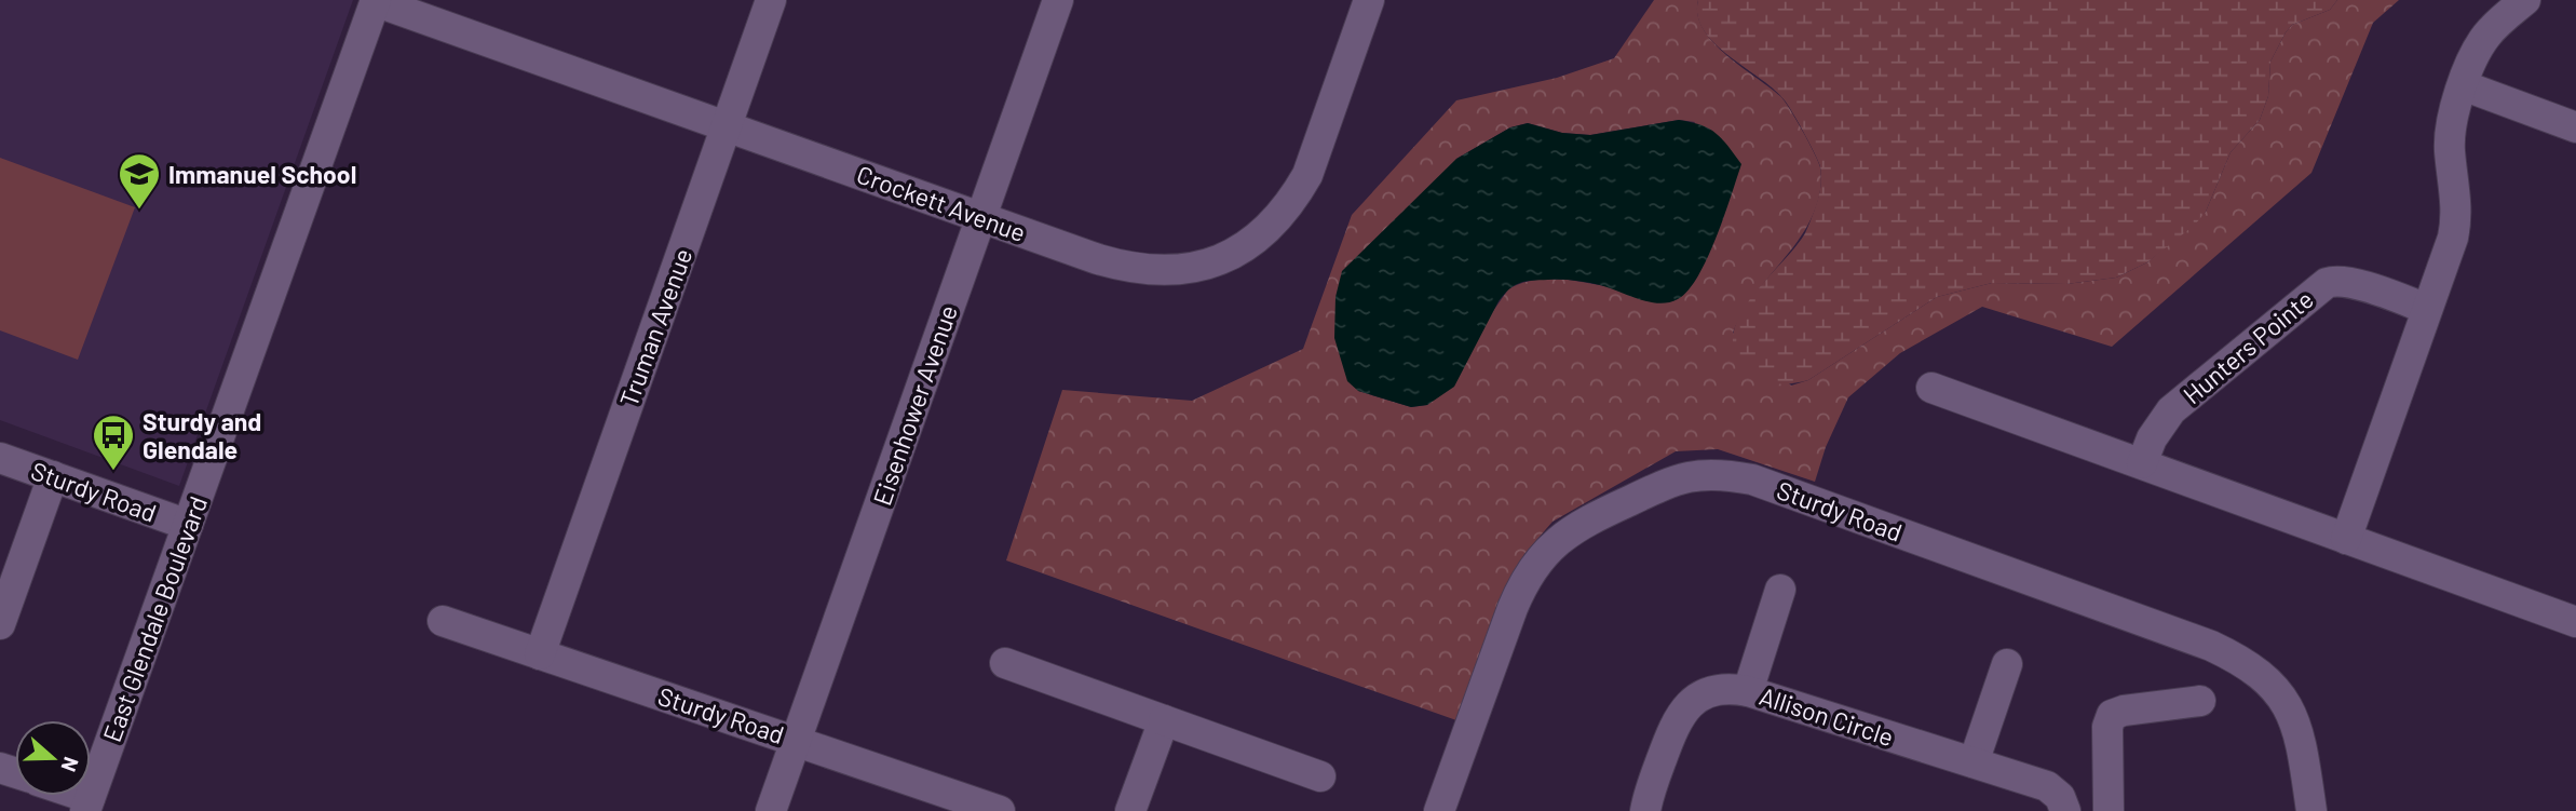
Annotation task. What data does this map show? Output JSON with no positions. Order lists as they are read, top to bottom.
{
  "streets": {
    "street": [
      "Crockett Avenue",
      "Truman Avenue",
      "Hunters Pointe",
      "Eisenhower Avenue",
      "Sturdy Road",
      "East Glendale Boulevard",
      "Allison Circle"
    ]
  },
  "crossings": [
    ["Crockett Avenue", "Truman Avenue"],
    ["Crockett Avenue", "Eisenhower Avenue"],
    ["Crockett Avenue", "East Glendale Boulevard"],
    ["Truman Avenue", "Sturdy Road"],
    ["Eisenhower Avenue", "Sturdy Road"],
    ["Sturdy Road", "East Glendale Boulevard"]
  ],
  "places": {
    "school or university": ["Immanuel School"],
    "bus stop": ["Sturdy and Glendale"]
  },
  "north": "right"
}
